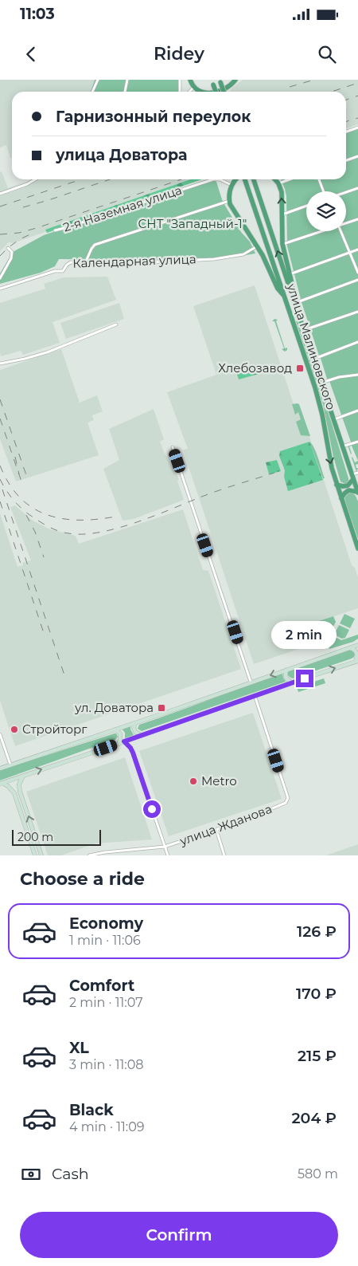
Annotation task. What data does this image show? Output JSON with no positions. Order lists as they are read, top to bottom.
{
  "streets": {
    "highway": ["улица Малиновского"],
    "street": ["2-я Наземная улица", "Календарная улица", "улица Жданова"]
  },
  "parks": ["СНТ \"Западный-1\""],
  "places": {
    "transit": ["Хлебозавод", "ул. Доватора"],
    "other": ["Стройторг", "Metro"]
  },
  "scale_bar": "200 m",
  "page": {
    "status": "11:03",
    "header": "Ridey",
    "banner": ["Гарнизонный переулок", "улица Доватора"],
    "bubble": "2 min",
    "scale": "200 m",
    "heading": "Choose a ride",
    "list": [
      {
        "name": "Economy",
        "note": "1 min · 11:06",
        "value": "126 ₽"
      },
      {
        "name": "Comfort",
        "note": "2 min · 11:07",
        "value": "170 ₽"
      },
      {
        "name": "XL",
        "note": "3 min · 11:08",
        "value": "215 ₽"
      },
      {
        "name": "Black",
        "note": "4 min · 11:09",
        "value": "204 ₽"
      }
    ],
    "pay": ["Cash", "580 m"],
    "buttons": "Confirm"
  }
}
